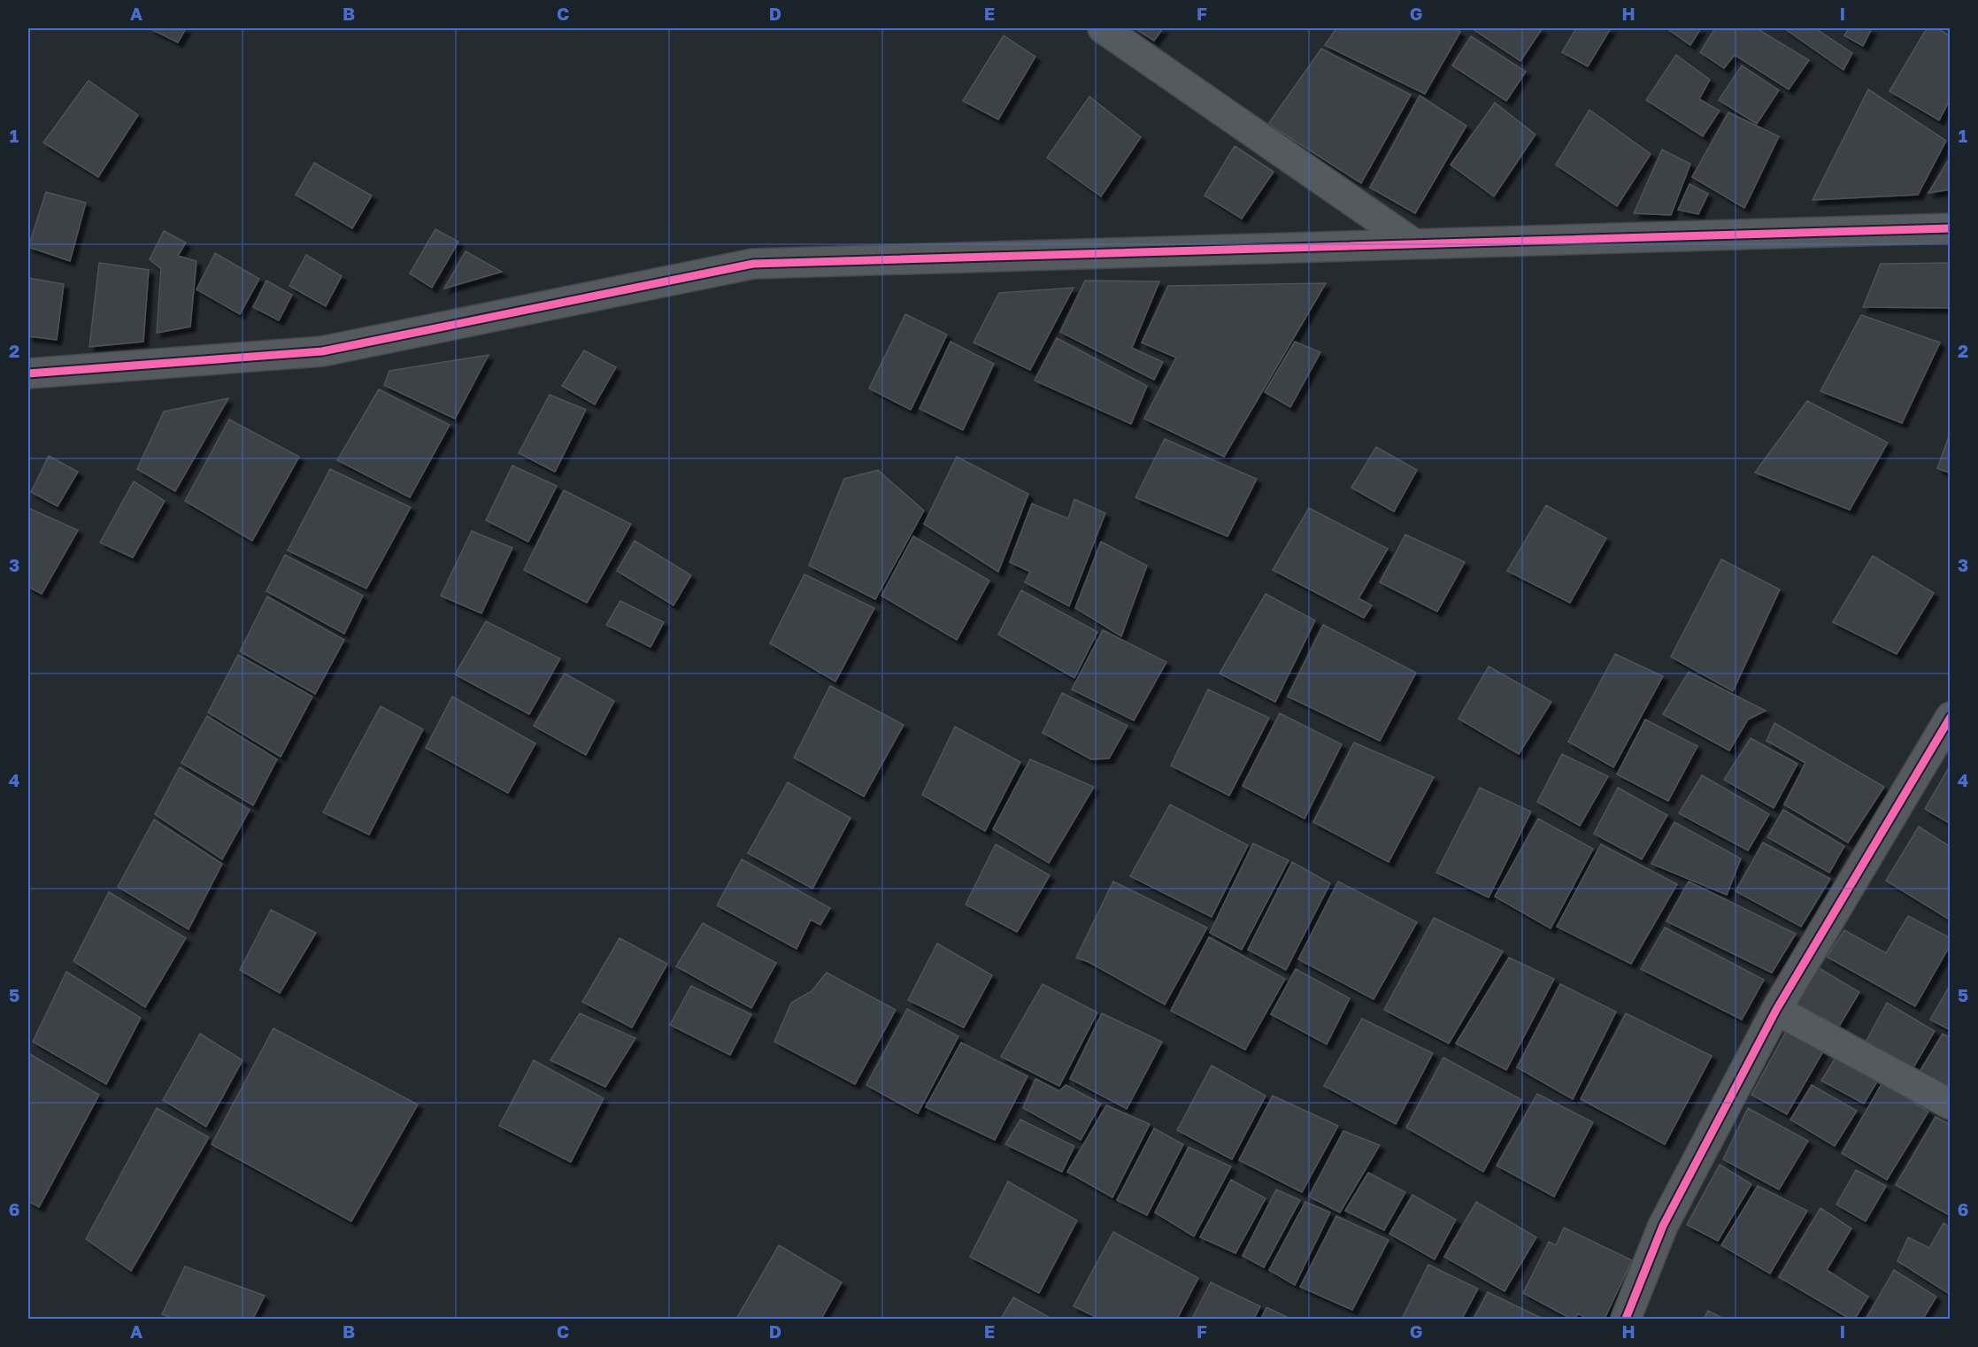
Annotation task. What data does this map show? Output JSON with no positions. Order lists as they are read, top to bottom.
{
  "grid": {
    "columns": [
      "A",
      "B",
      "C",
      "D",
      "E",
      "F",
      "G",
      "H",
      "I"
    ],
    "rows": [
      "1",
      "2",
      "3",
      "4",
      "5",
      "6"
    ]
  }
}
